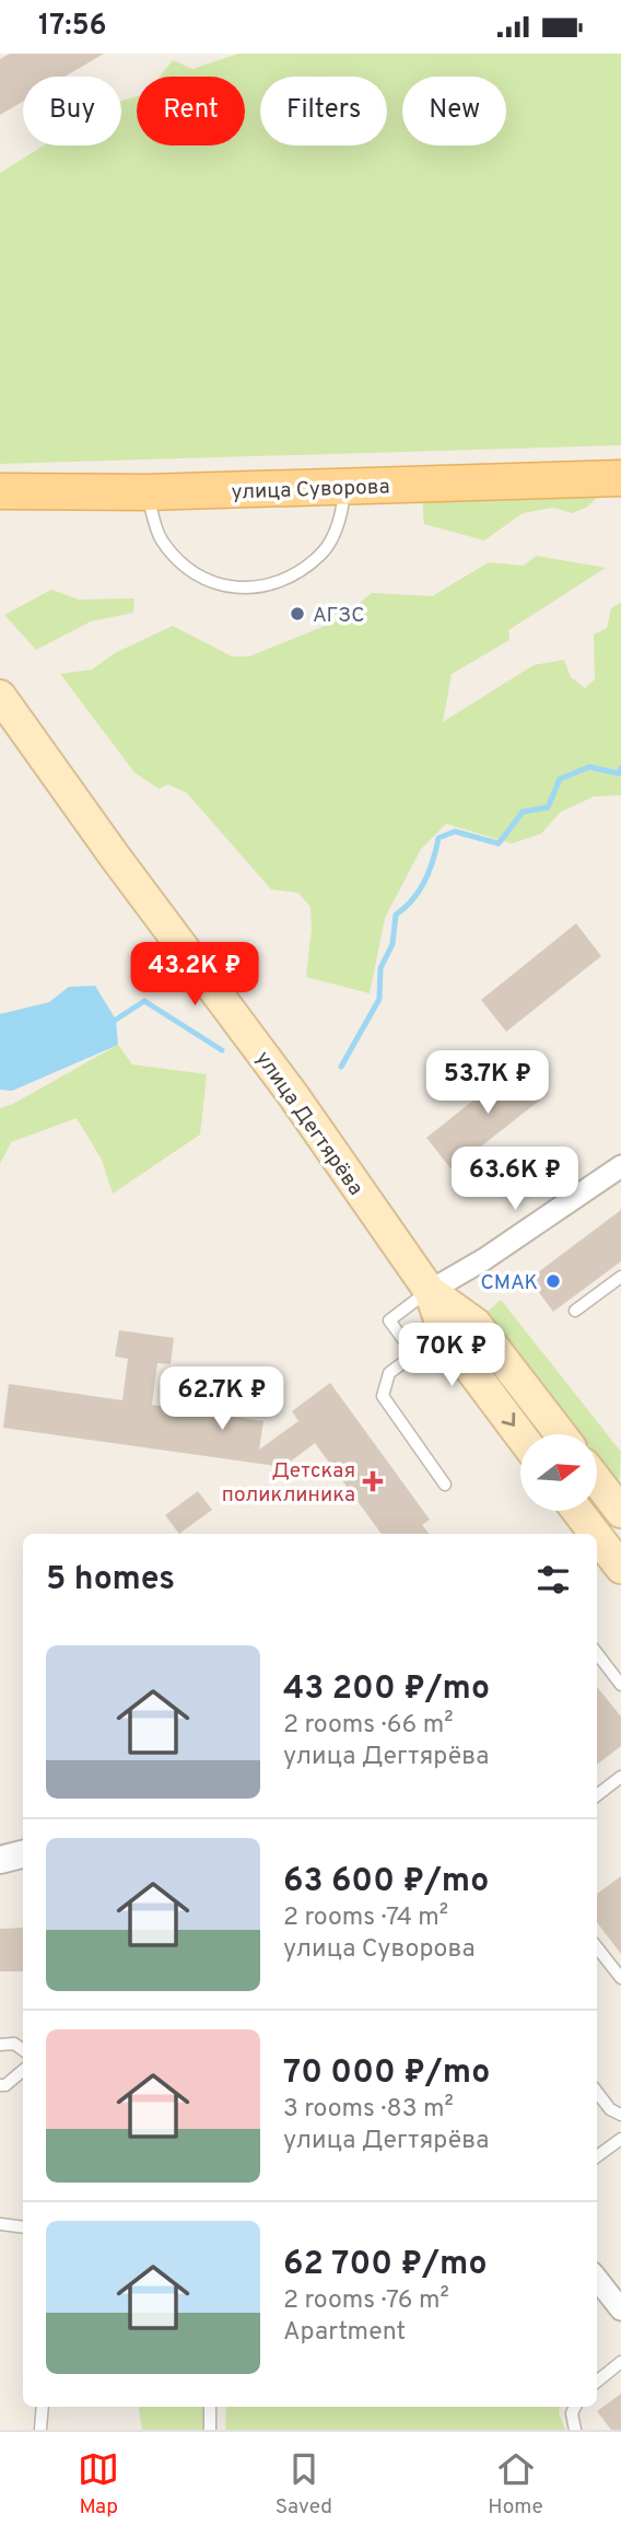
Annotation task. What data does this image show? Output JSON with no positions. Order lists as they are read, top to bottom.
{
  "streets": {
    "main road": ["улица Суворова", "улица Дегтярёва"]
  },
  "places": {
    "other": ["АГЗС", "СМАК"],
    "health": ["Детская поликлиника"]
  },
  "north": "right",
  "page": {
    "status": "17:56",
    "chip": [
      "Buy",
      "Rent",
      "Filters",
      "New"
    ],
    "price": [
      "43.2K ₽",
      "53.7K ₽",
      "63.6K ₽",
      "70K ₽",
      "62.7K ₽"
    ],
    "heading": "5 homes",
    "list": [
      {
        "name": "43 200 ₽/mo",
        "note": "2 rooms · 66 m² · улица Дегтярёва"
      },
      {
        "name": "63 600 ₽/mo",
        "note": "2 rooms · 74 m² · улица Суворова"
      },
      {
        "name": "70 000 ₽/mo",
        "note": "3 rooms · 83 m² · улица Дегтярёва"
      },
      {
        "name": "62 700 ₽/mo",
        "note": "2 rooms · 76 m² · Apartment"
      }
    ],
    "tabs": ["Map", "Saved", "Home"]
  }
}
